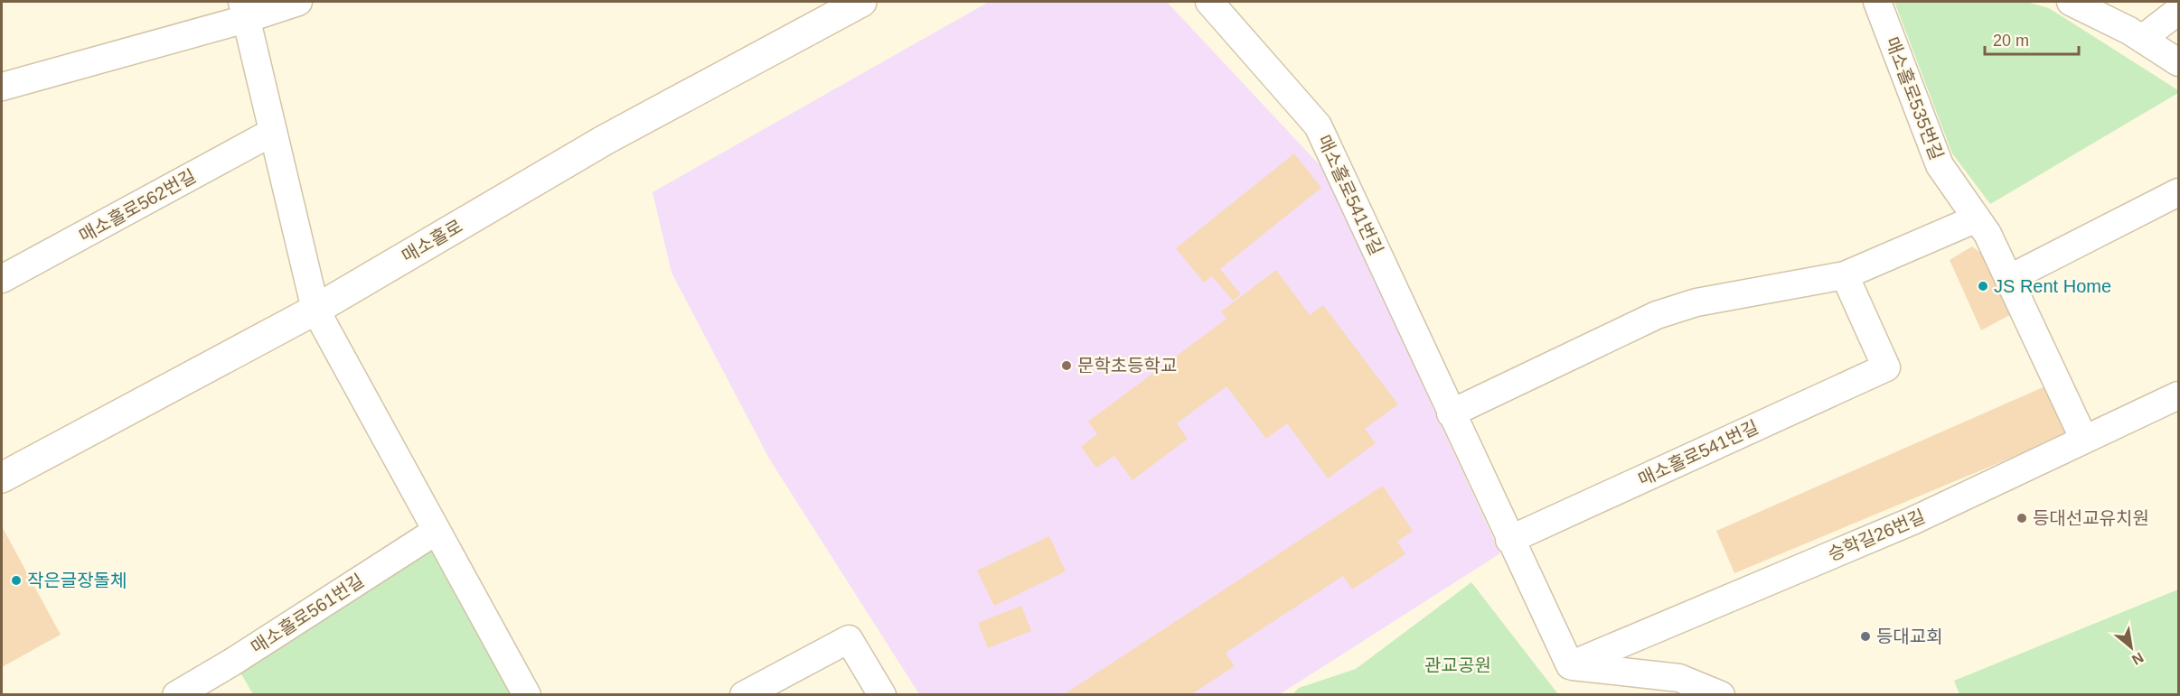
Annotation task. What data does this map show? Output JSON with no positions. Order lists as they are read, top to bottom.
{
  "streets": {
    "main road": ["매소홀로"],
    "street": [
      "매소홀로535번길",
      "매소홀로541번길",
      "매소홀로562번길",
      "승학길26번길",
      "매소홀로561번길"
    ]
  },
  "crossings": [
    ["매소홀로535번길", "승학길26번길"],
    ["매소홀로541번길", "승학길26번길"]
  ],
  "parks": ["관교공원"],
  "places": [
    "JS Rent Home",
    "문학초등학교",
    "등대선교유치원",
    "작은글장돌체",
    "등대교회"
  ],
  "scale_bar": "20 m",
  "north": "bottom right"
}
